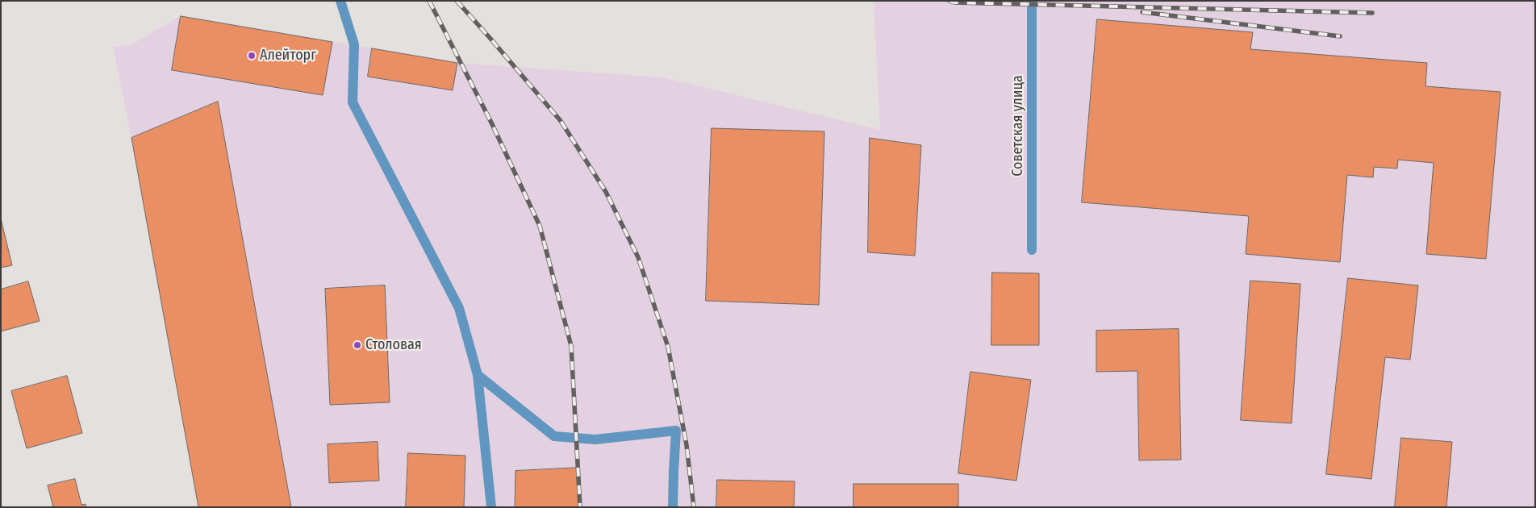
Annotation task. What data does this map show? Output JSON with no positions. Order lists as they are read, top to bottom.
{
  "streets": {
    "street": ["Советская улица"]
  },
  "places": ["Алейторг", "Столовая"]
}
